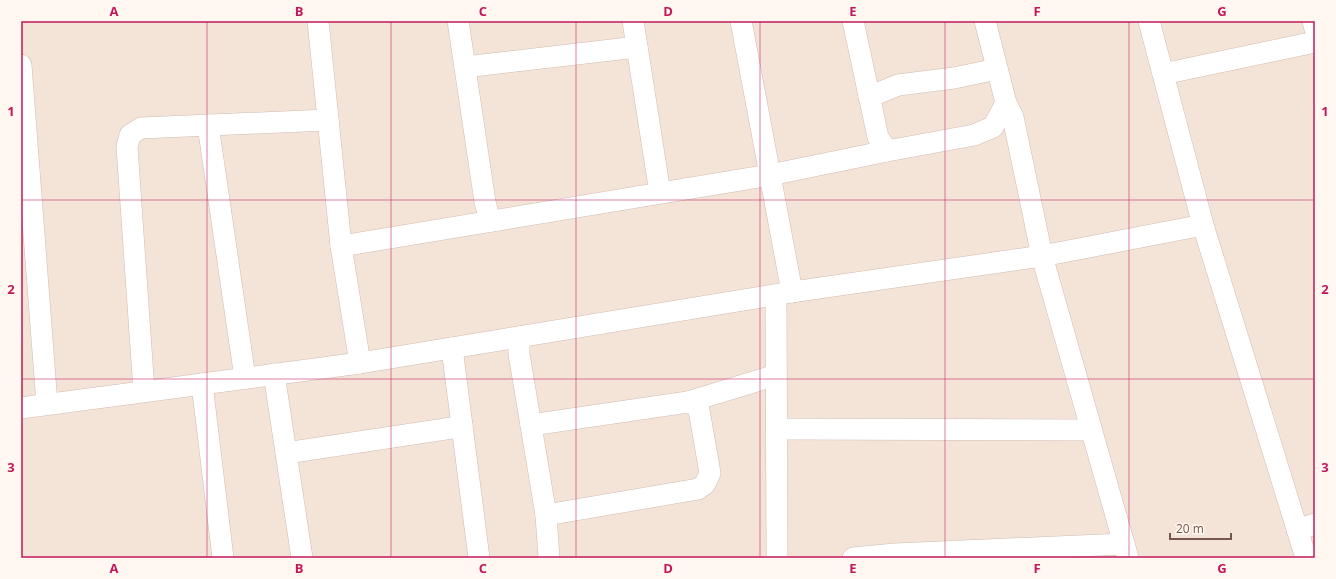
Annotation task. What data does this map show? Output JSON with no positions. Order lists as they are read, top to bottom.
{
  "scale_bar": "20 m",
  "grid": {
    "columns": [
      "A",
      "B",
      "C",
      "D",
      "E",
      "F",
      "G"
    ],
    "rows": ["1", "2", "3"]
  }
}
